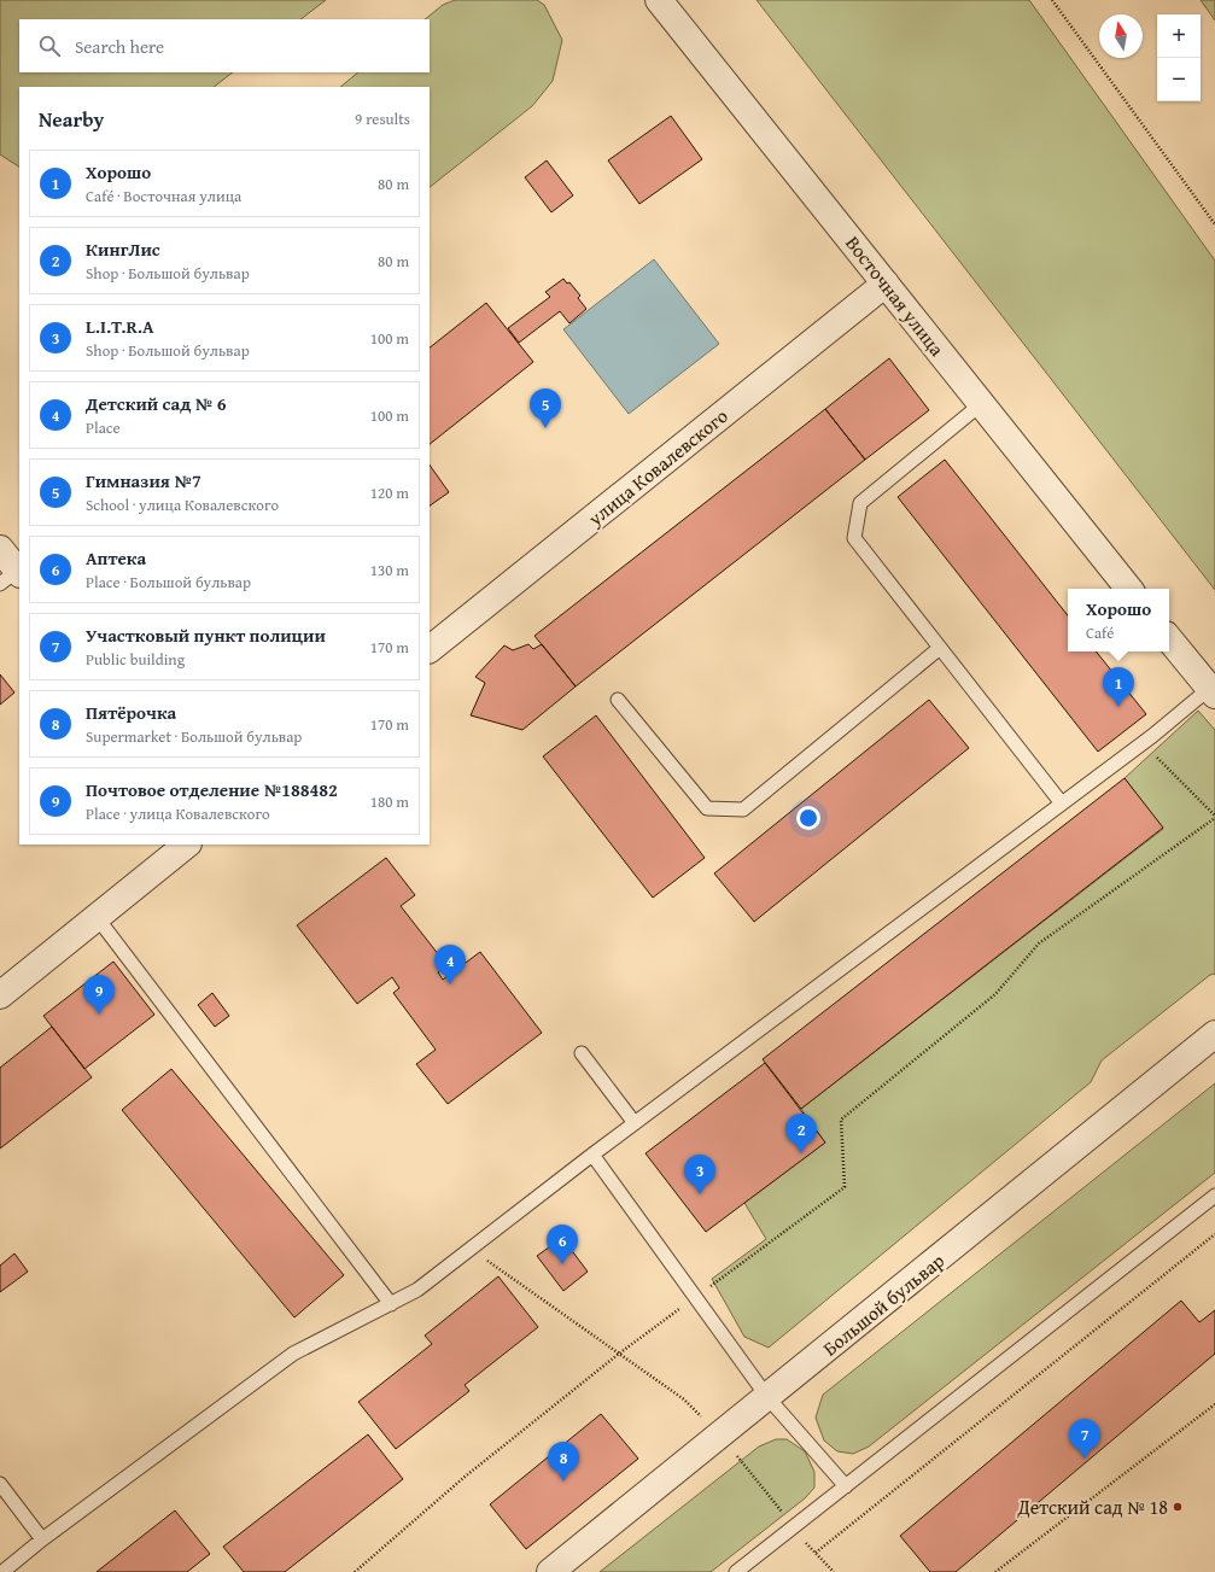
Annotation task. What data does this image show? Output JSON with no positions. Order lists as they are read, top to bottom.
{
  "streets": {
    "street": ["Восточная улица", "улица Ковалевского", "Большой бульвар"]
  },
  "crossings": [
    ["Восточная улица", "улица Ковалевского"]
  ],
  "places": ["Детский сад № 18"],
  "north": "top",
  "page": {
    "map_buttons": ["+", "−"],
    "search": "Search here",
    "heading": ["Nearby", "9 results"],
    "list": [
      {
        "mark": "1",
        "name": "Хорошо",
        "note": "Café · Восточная улица",
        "value": "80 m"
      },
      {
        "mark": "2",
        "name": "КингЛис",
        "note": "Shop · Большой бульвар",
        "value": "80 m"
      },
      {
        "mark": "3",
        "name": "L.I.T.R.A",
        "note": "Shop · Большой бульвар",
        "value": "100 m"
      },
      {
        "mark": "4",
        "name": "Детский сад № 6",
        "note": "Place",
        "value": "100 m"
      },
      {
        "mark": "5",
        "name": "Гимназия №7",
        "note": "School · улица Ковалевского",
        "value": "120 m"
      },
      {
        "mark": "6",
        "name": "Аптека",
        "note": "Place · Большой бульвар",
        "value": "130 m"
      },
      {
        "mark": "7",
        "name": "Участковый пункт полиции",
        "note": "Public building",
        "value": "170 m"
      },
      {
        "mark": "8",
        "name": "Пятёрочка",
        "note": "Supermarket · Большой бульвар",
        "value": "170 m"
      },
      {
        "mark": "9",
        "name": "Почтовое отделение №188482",
        "note": "Place · улица Ковалевского",
        "value": "180 m"
      }
    ],
    "pins": [
      "5",
      "1",
      "4",
      "9",
      "2",
      "3",
      "6",
      "7",
      "8"
    ],
    "popup": ["Хорошо", "Café"]
  }
}
